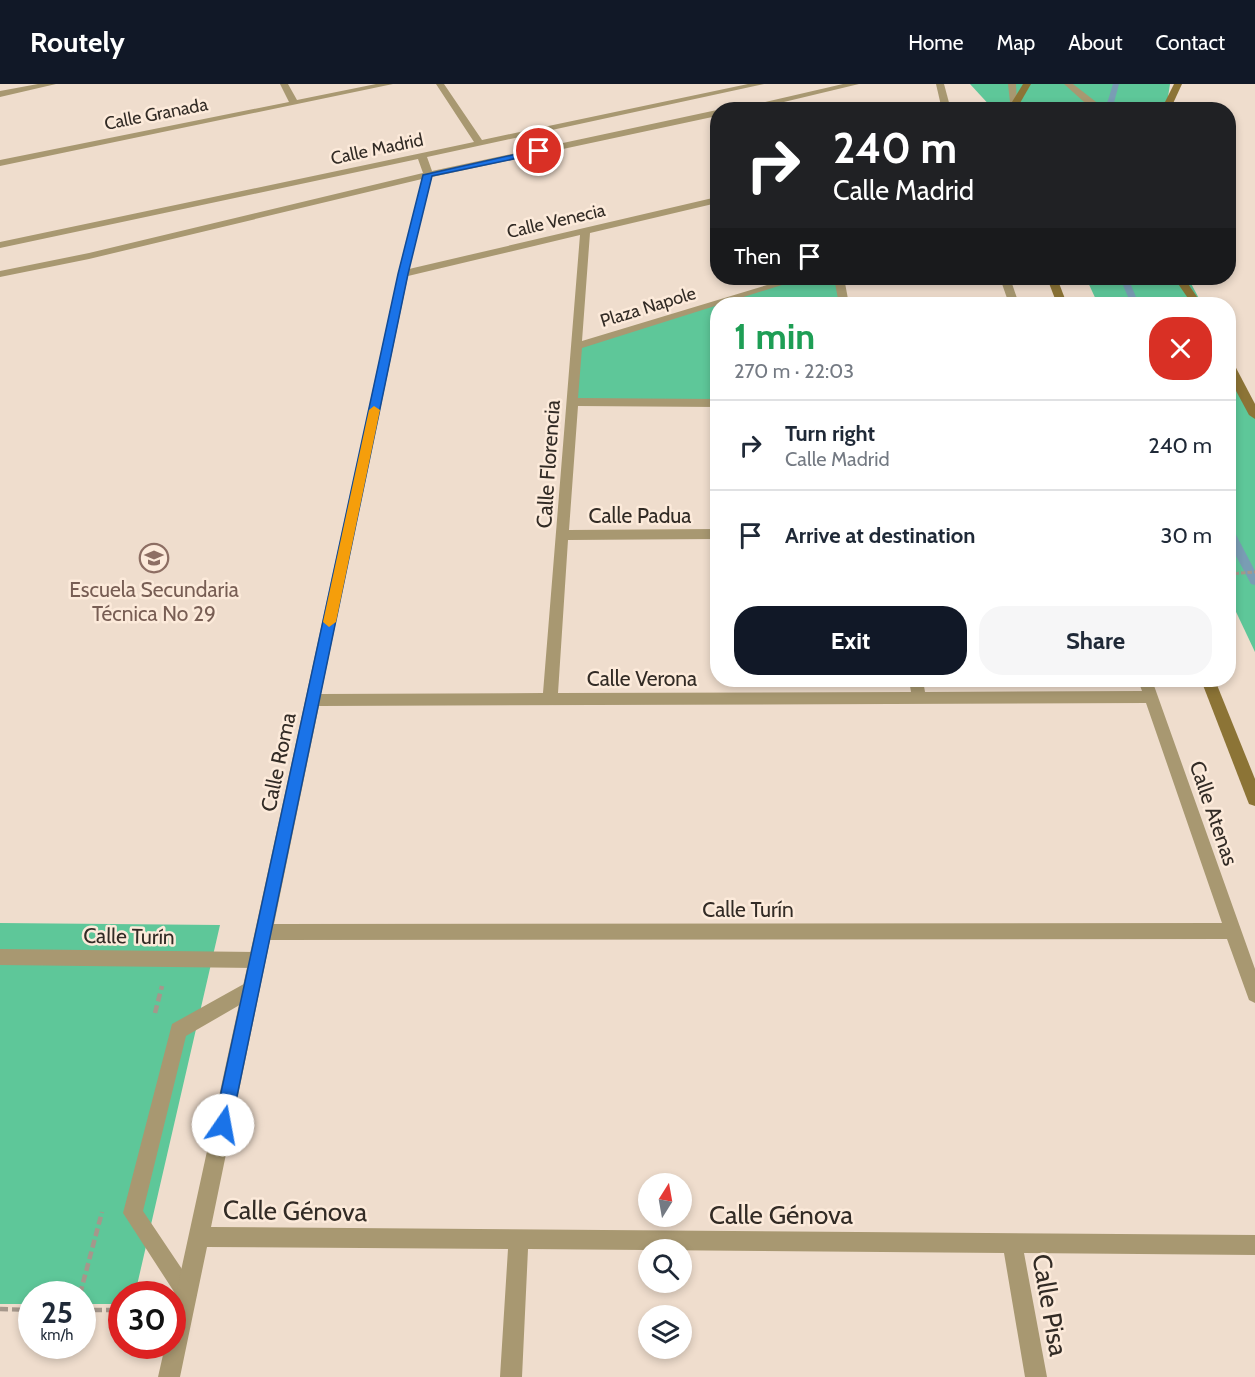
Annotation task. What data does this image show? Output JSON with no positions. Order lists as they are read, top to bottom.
{
  "streets": {
    "street": [
      "Calle Granada",
      "Calle Madrid",
      "Calle Venecia",
      "Plaza Napole",
      "Calle Florencia",
      "Calle Padua",
      "Calle Verona",
      "Calle Roma",
      "Calle Atenas",
      "Calle Turín",
      "Calle Génova",
      "Calle Pisa"
    ]
  },
  "crossings": [
    ["Calle Madrid", "Calle Roma"],
    ["Calle Venecia", "Calle Florencia"],
    ["Calle Venecia", "Calle Roma"],
    ["Plaza Napole", "Calle Florencia"],
    ["Calle Florencia", "Calle Padua"],
    ["Calle Florencia", "Calle Verona"],
    ["Calle Verona", "Calle Roma"],
    ["Calle Verona", "Calle Atenas"],
    ["Calle Roma", "Calle Turín"],
    ["Calle Roma", "Calle Génova"],
    ["Calle Atenas", "Calle Turín"],
    ["Calle Génova", "Calle Pisa"]
  ],
  "places": {
    "school or university": ["Escuela Secundaria Técnica No 29"]
  },
  "north": "top",
  "page": {
    "header": "Routely",
    "nav": [
      "Home",
      "Map",
      "About",
      "Contact"
    ],
    "turn": ["240 m", "Calle Madrid"],
    "then": "Then",
    "heading": ["1 min", "270 m · 22:03"],
    "list": [
      {
        "name": "Turn right",
        "note": "Calle Madrid",
        "value": "240 m"
      },
      {
        "name": "Arrive at destination",
        "value": "30 m"
      }
    ],
    "buttons": ["Exit", "Share"],
    "speed": "25 km/h",
    "limit": "30"
  }
}
